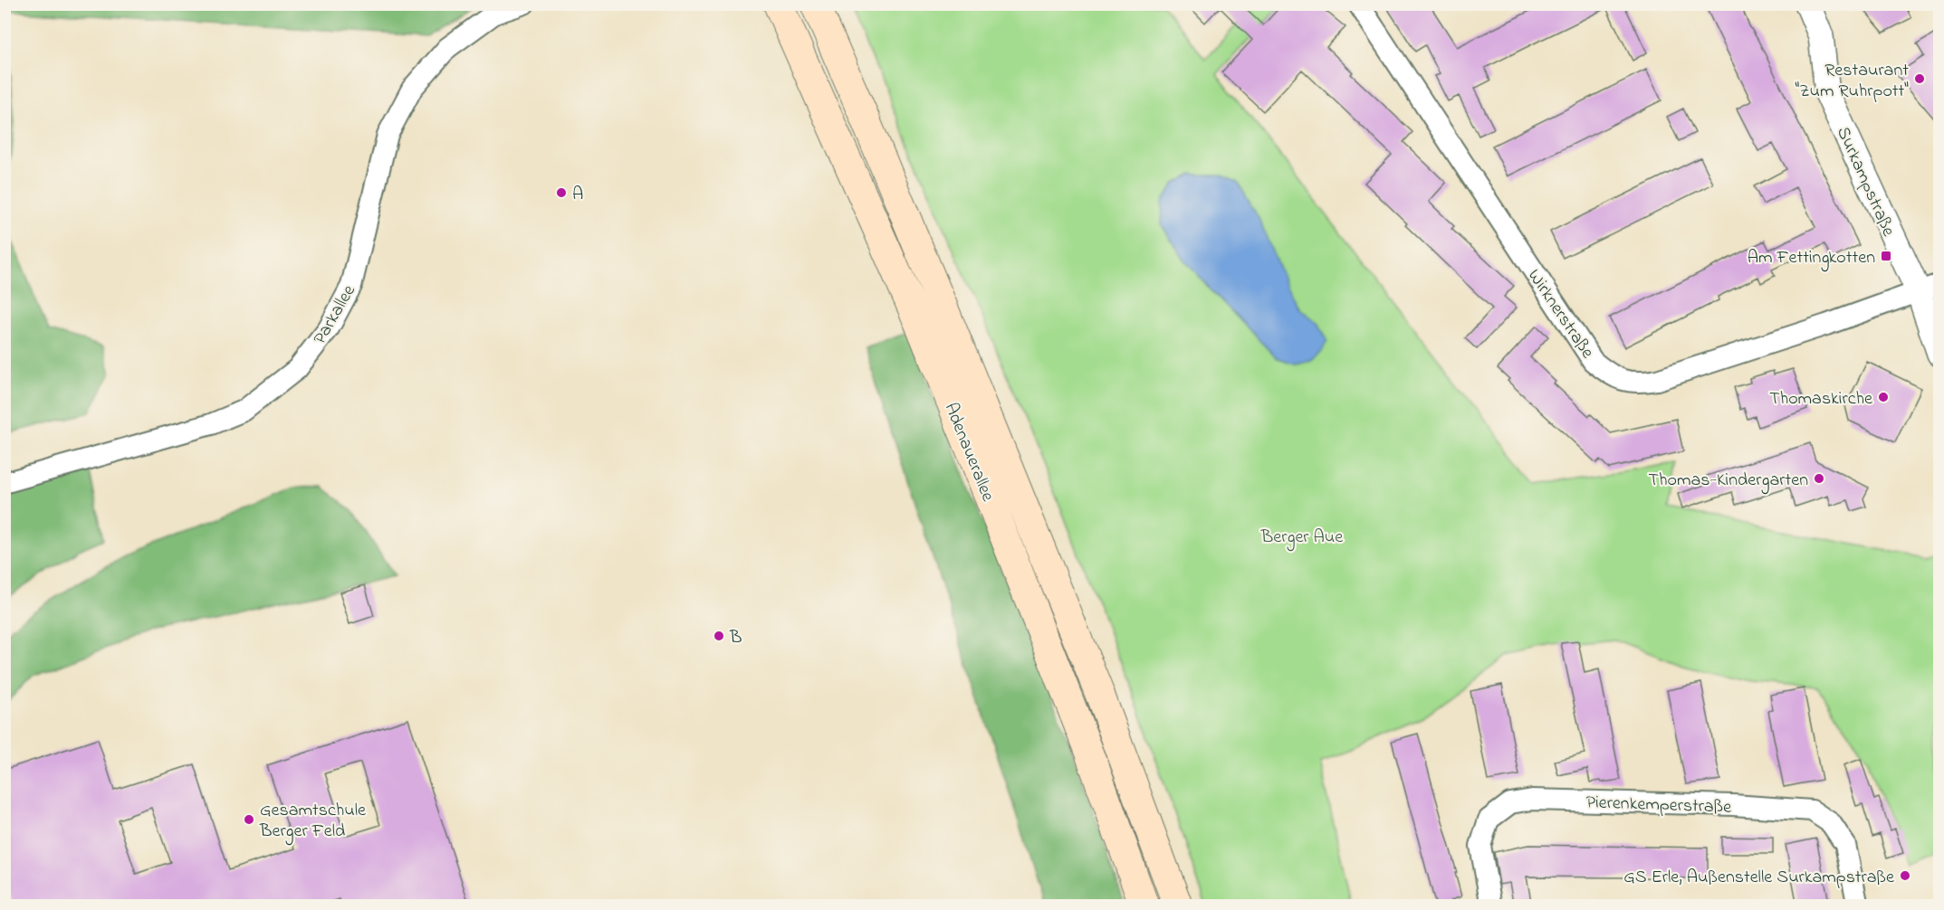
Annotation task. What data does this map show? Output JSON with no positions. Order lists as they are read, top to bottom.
{
  "streets": {
    "main road": ["Adenauerallee"],
    "street": [
      "Surkampstraße",
      "Wirknerstraße",
      "Parkallee",
      "Pierenkemperstraße"
    ]
  },
  "crossings": [
    ["Surkampstraße", "Wirknerstraße"]
  ],
  "parks": ["Berger Aue"],
  "places": {
    "other": [
      "Restaurant \"Zum Ruhrpott\"",
      "A",
      "Thomaskirche",
      "Thomas-Kindergarten",
      "B",
      "Gesamtschule Berger Feld",
      "GS Erle, Außenstelle Surkampstraße"
    ],
    "transit": ["Am Fettingkotten"]
  }
}
